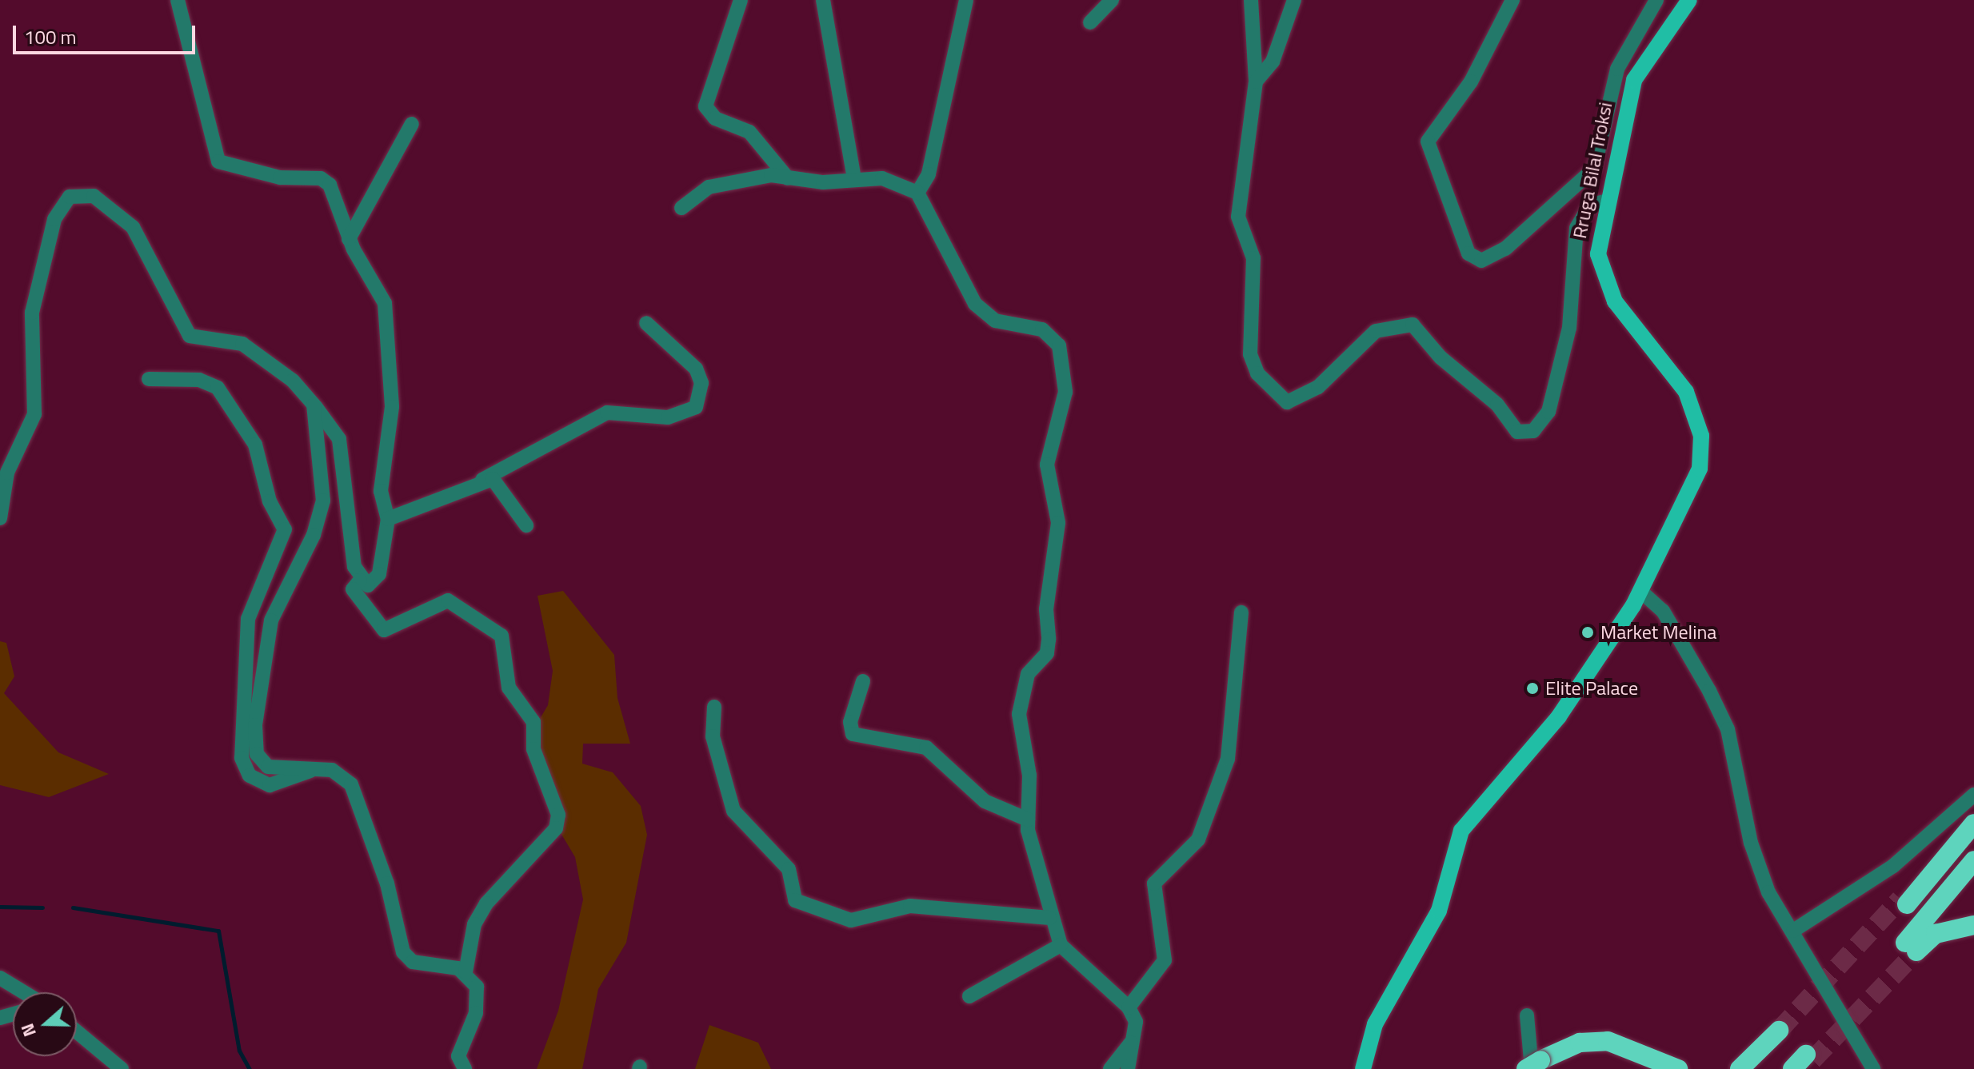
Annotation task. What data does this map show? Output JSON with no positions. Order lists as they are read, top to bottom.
{
  "streets": {
    "main road": ["Rruga Bilal Troksi"]
  },
  "places": ["Market Melina", "Elite Palace"],
  "scale_bar": "100 m",
  "north": "left"
}
